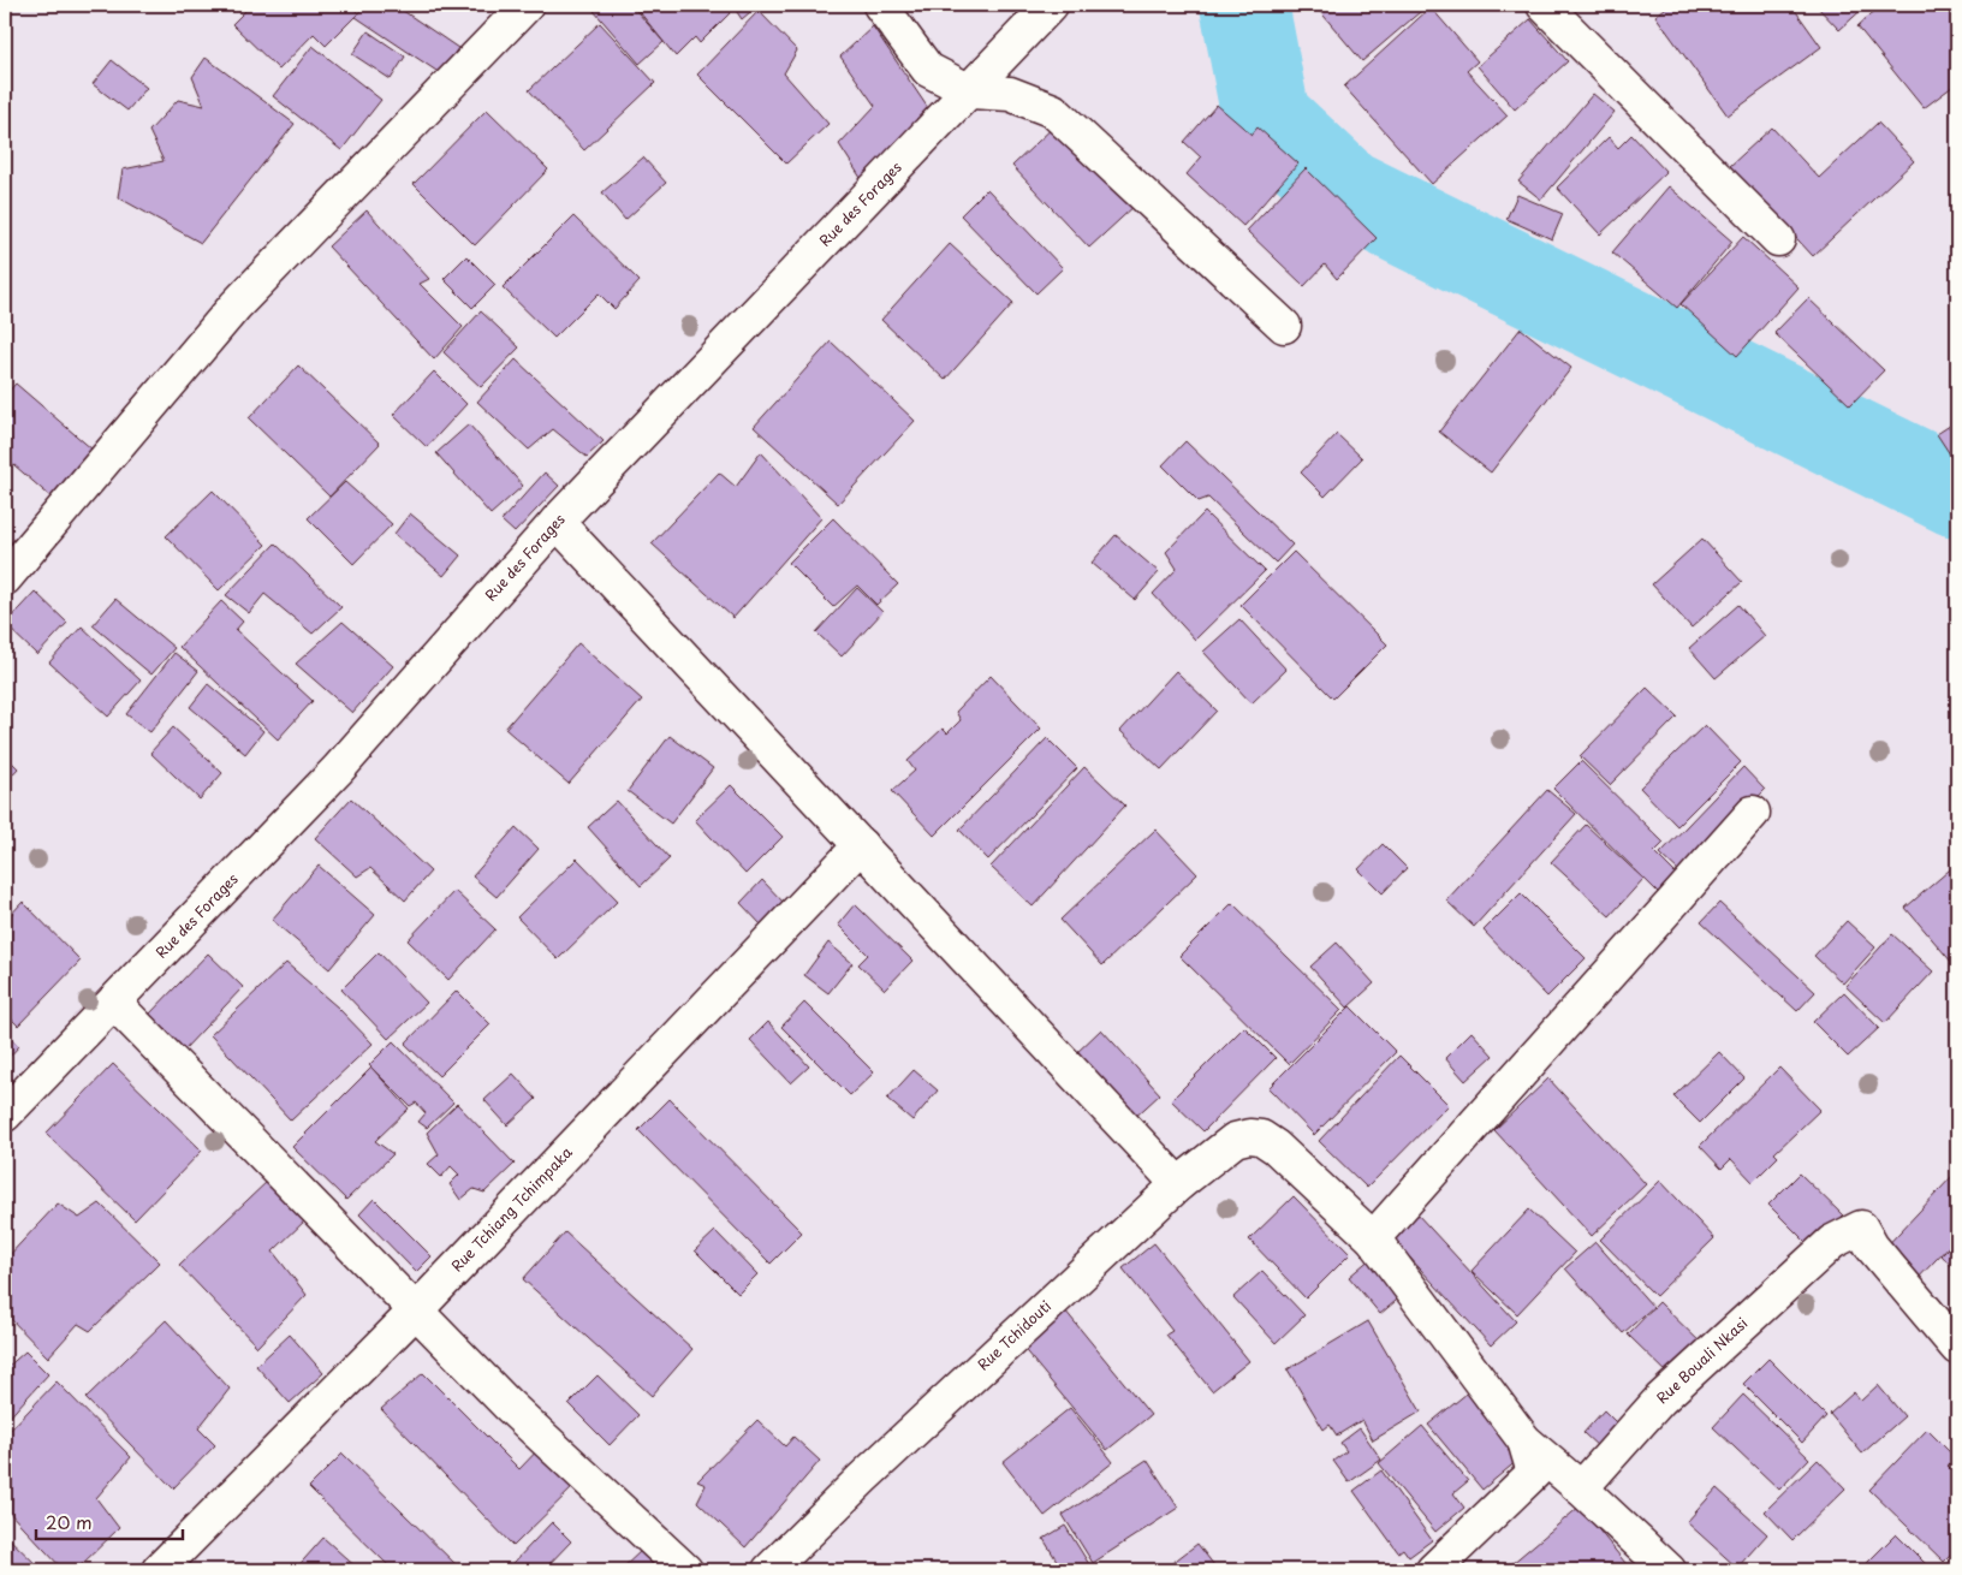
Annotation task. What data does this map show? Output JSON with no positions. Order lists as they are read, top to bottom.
{
  "streets": {
    "street": [
      "Rue des Forages",
      "Rue Tchiang Tchimpaka",
      "Rue Tchidouti",
      "Rue Bouali Nkasi"
    ]
  },
  "scale_bar": "20 m"
}
